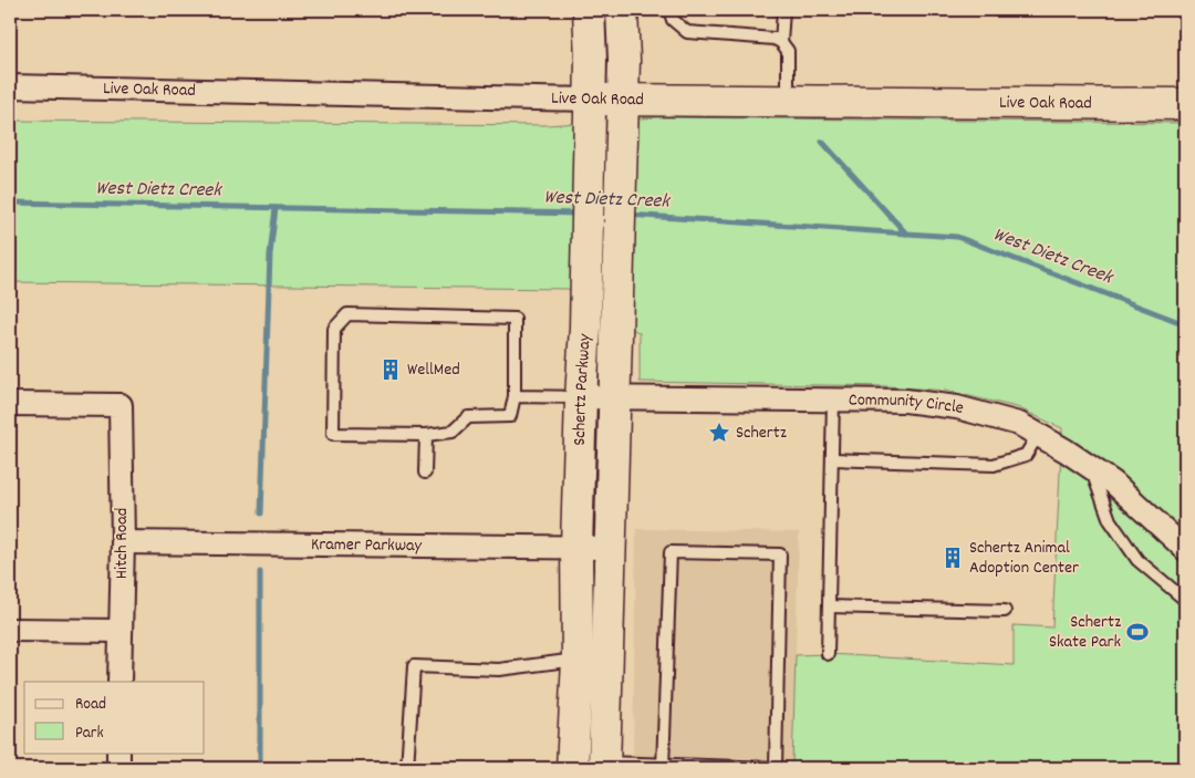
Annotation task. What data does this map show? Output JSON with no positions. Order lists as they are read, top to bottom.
{
  "streets": {
    "main road": ["Live Oak Road", "Schertz Parkway"],
    "street": ["Community Circle", "Hitch Road", "Kramer Parkway"]
  },
  "crossings": [
    ["Live Oak Road", "Schertz Parkway"],
    ["Schertz Parkway", "Community Circle"],
    ["Schertz Parkway", "Kramer Parkway"],
    ["Hitch Road", "Kramer Parkway"]
  ],
  "water": ["West Dietz Creek"],
  "places": {
    "building": ["WellMed", "Schertz Animal Adoption Center"],
    "place": ["Schertz"],
    "sports": ["Schertz Skate Park"]
  },
  "legend": ["Road", "Park"]
}
